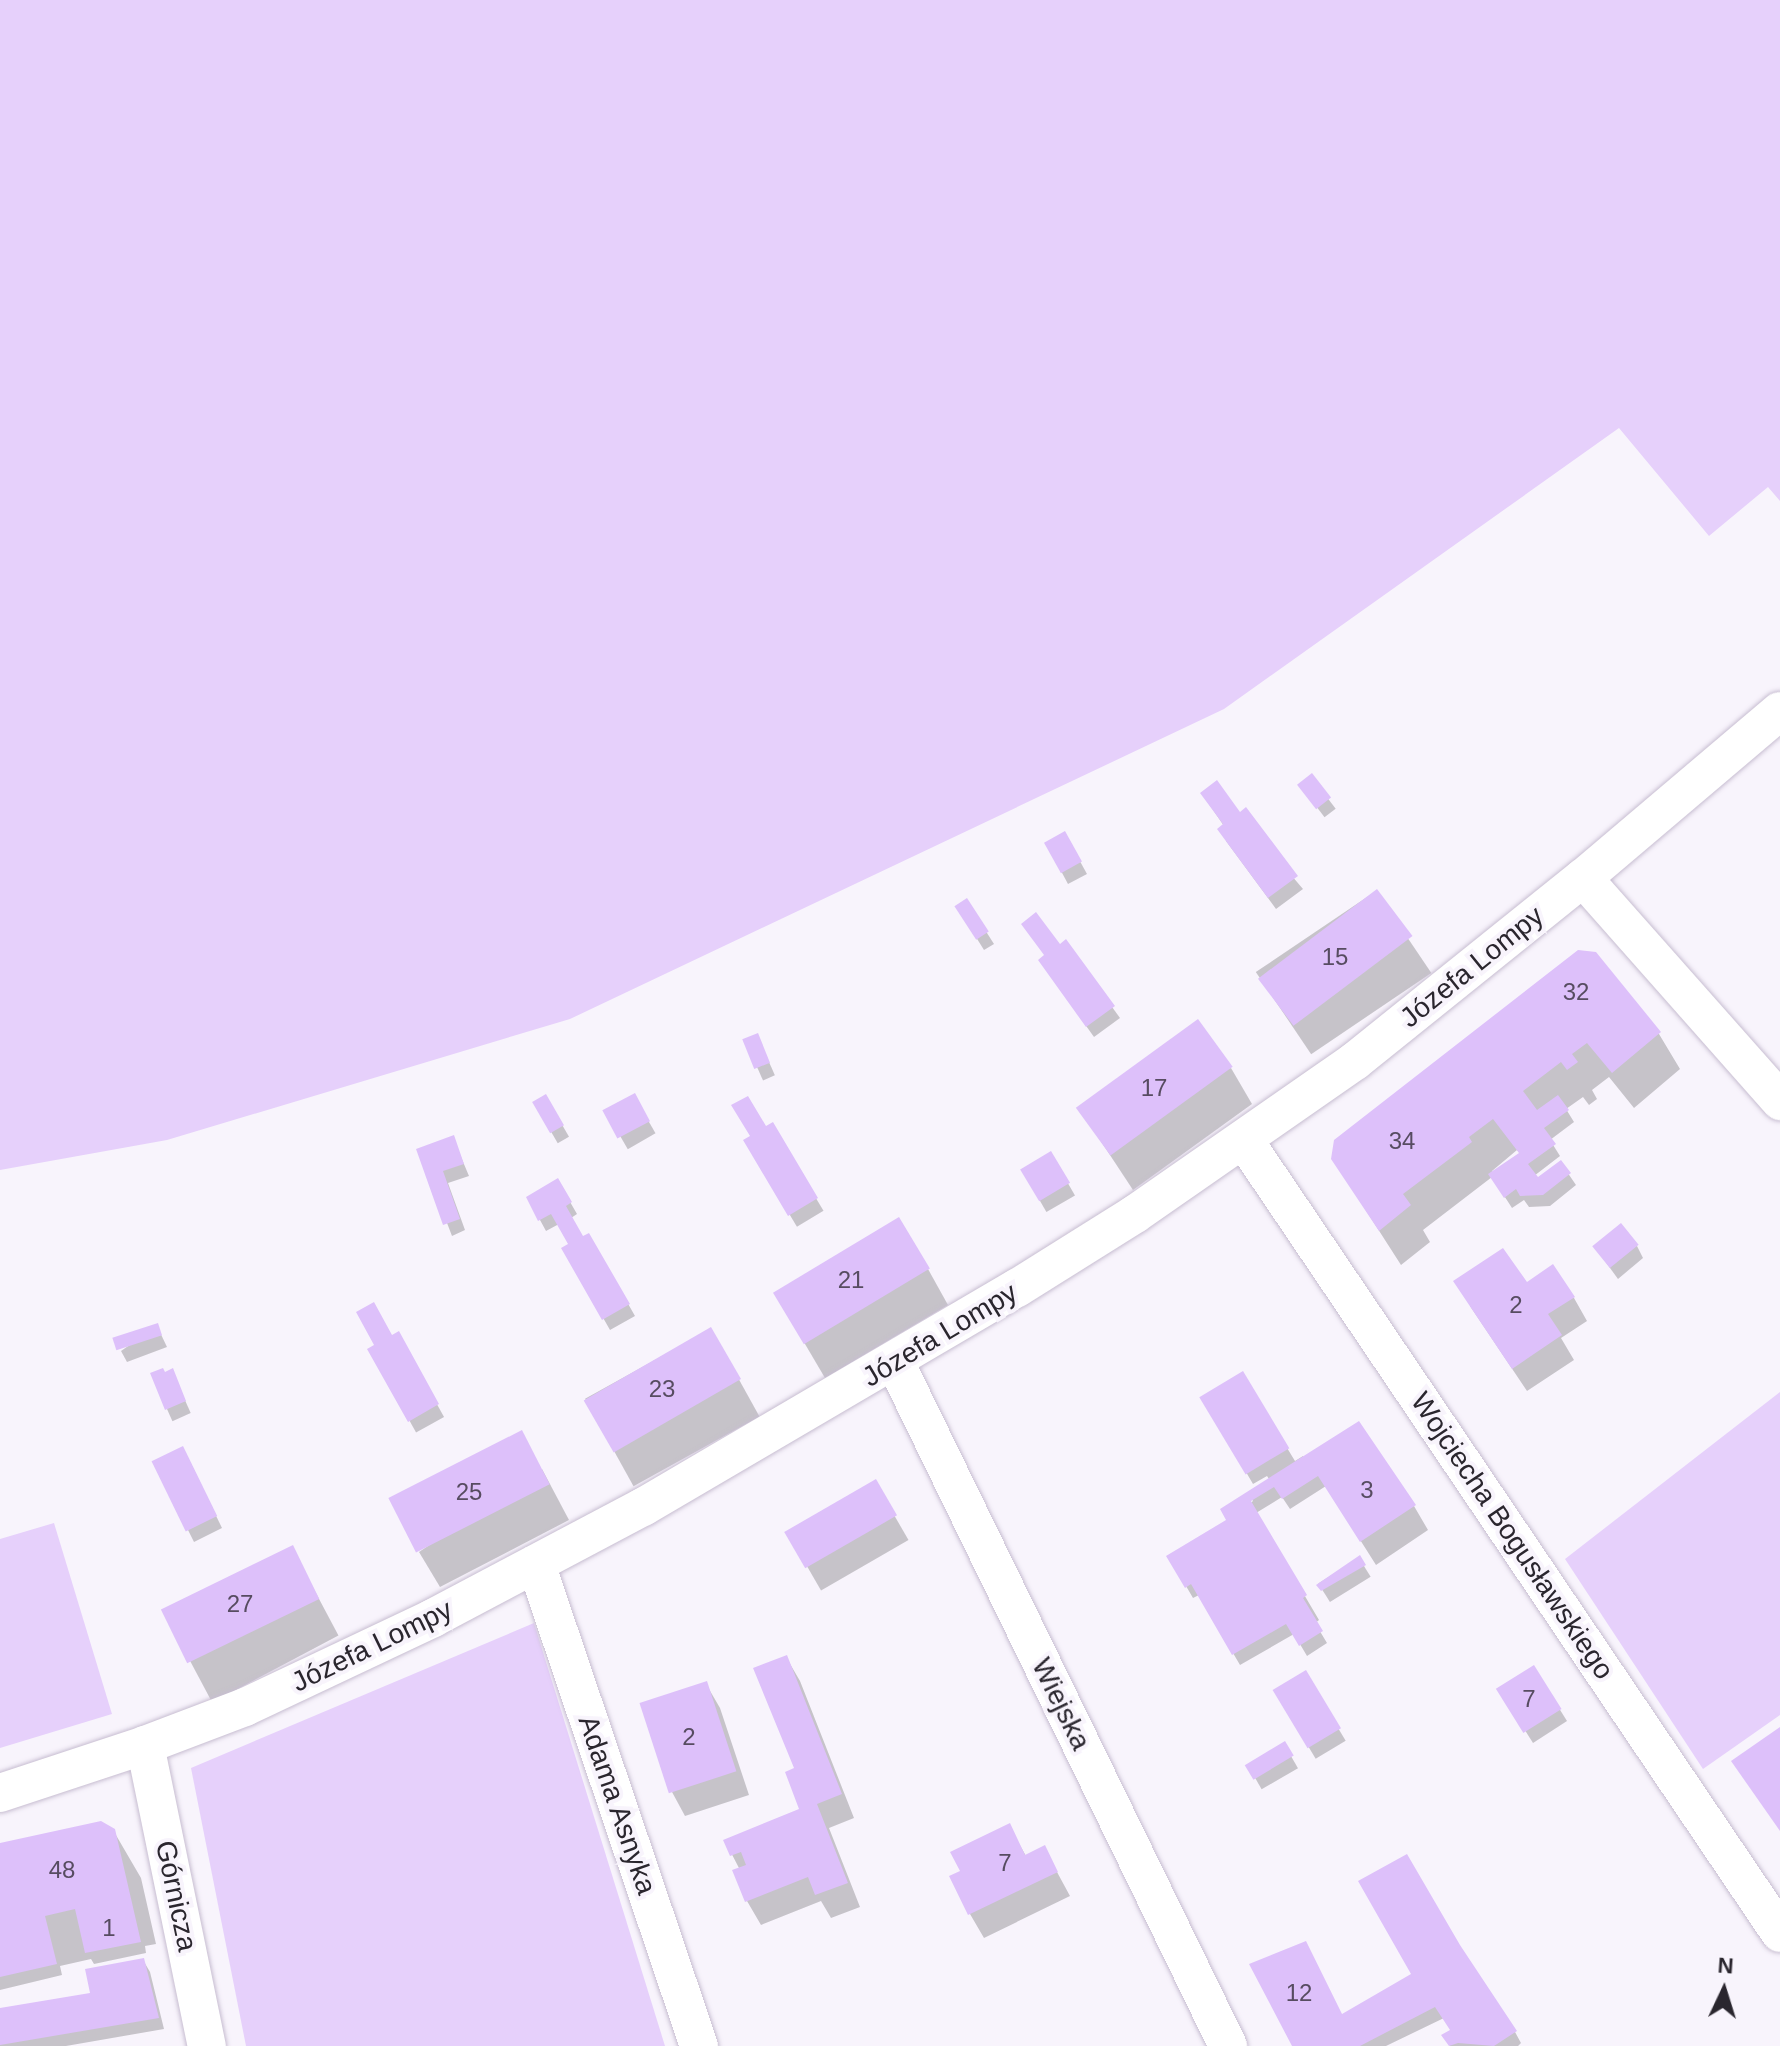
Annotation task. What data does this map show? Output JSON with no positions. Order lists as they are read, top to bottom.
{
  "streets": {
    "street": [
      "Józefa Lompy",
      "Wojciecha Bogusławskiego",
      "Wiejska",
      "Adama Asnyka",
      "Górnicza"
    ]
  },
  "crossings": [
    ["Józefa Lompy", "Wojciecha Bogusławskiego"],
    ["Józefa Lompy", "Wiejska"],
    ["Józefa Lompy", "Adama Asnyka"],
    ["Józefa Lompy", "Górnicza"]
  ],
  "house_numbers": [
    "15",
    "32",
    "17",
    "34",
    "21",
    "2",
    "23",
    "3",
    "25",
    "27",
    "7",
    "2",
    "7",
    "48",
    "1",
    "12"
  ],
  "north": "top"
}
